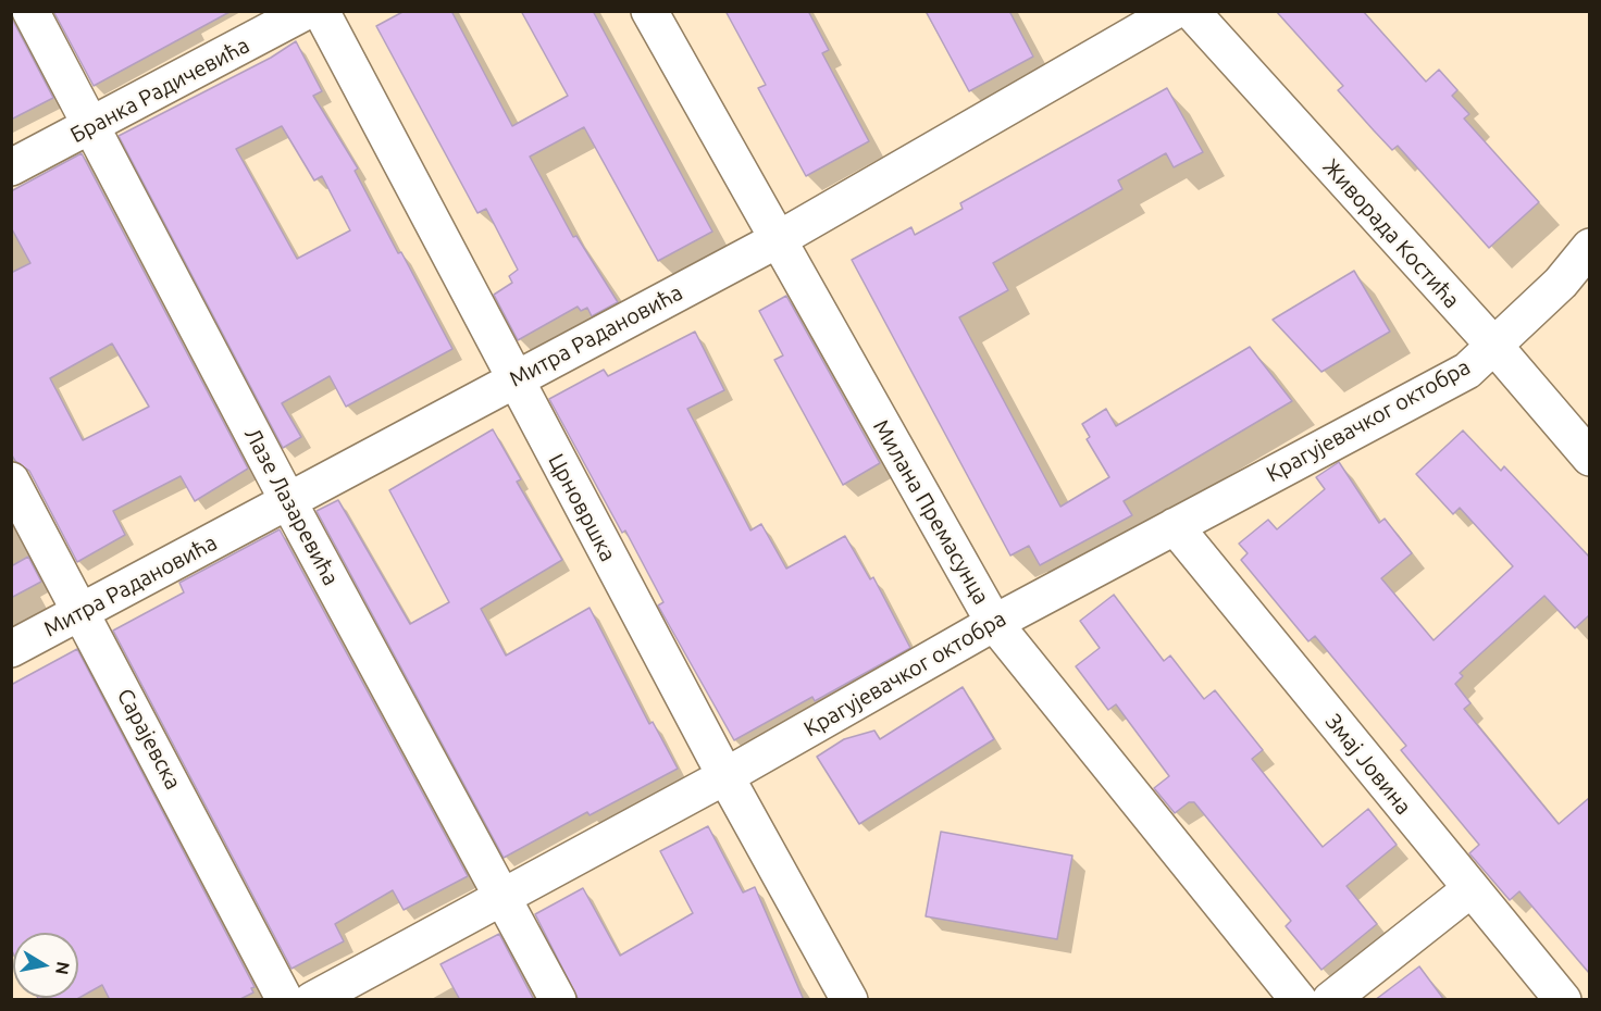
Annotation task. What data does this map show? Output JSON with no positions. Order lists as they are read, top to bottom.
{
  "streets": {
    "street": [
      "Бранка Радичевића",
      "Живорада Костића",
      "Митра Радановића",
      "Крагујевачког октобра",
      "Лазе Лазаревића",
      "Црновршка",
      "Милана Премасунца",
      "Сарајевска",
      "Змај Јовина"
    ]
  },
  "crossings": [
    ["Бранка Радичевића", "Лазе Лазаревића"],
    ["Живорада Костића", "Крагујевачког октобра"],
    ["Митра Радановића", "Лазе Лазаревића"],
    ["Митра Радановића", "Црновршка"],
    ["Митра Радановића", "Милана Премасунца"],
    ["Митра Радановића", "Сарајевска"],
    ["Крагујевачког октобра", "Лазе Лазаревића"],
    ["Крагујевачког октобра", "Црновршка"],
    ["Крагујевачког октобра", "Милана Премасунца"],
    ["Крагујевачког октобра", "Змај Јовина"]
  ],
  "north": "right"
}
